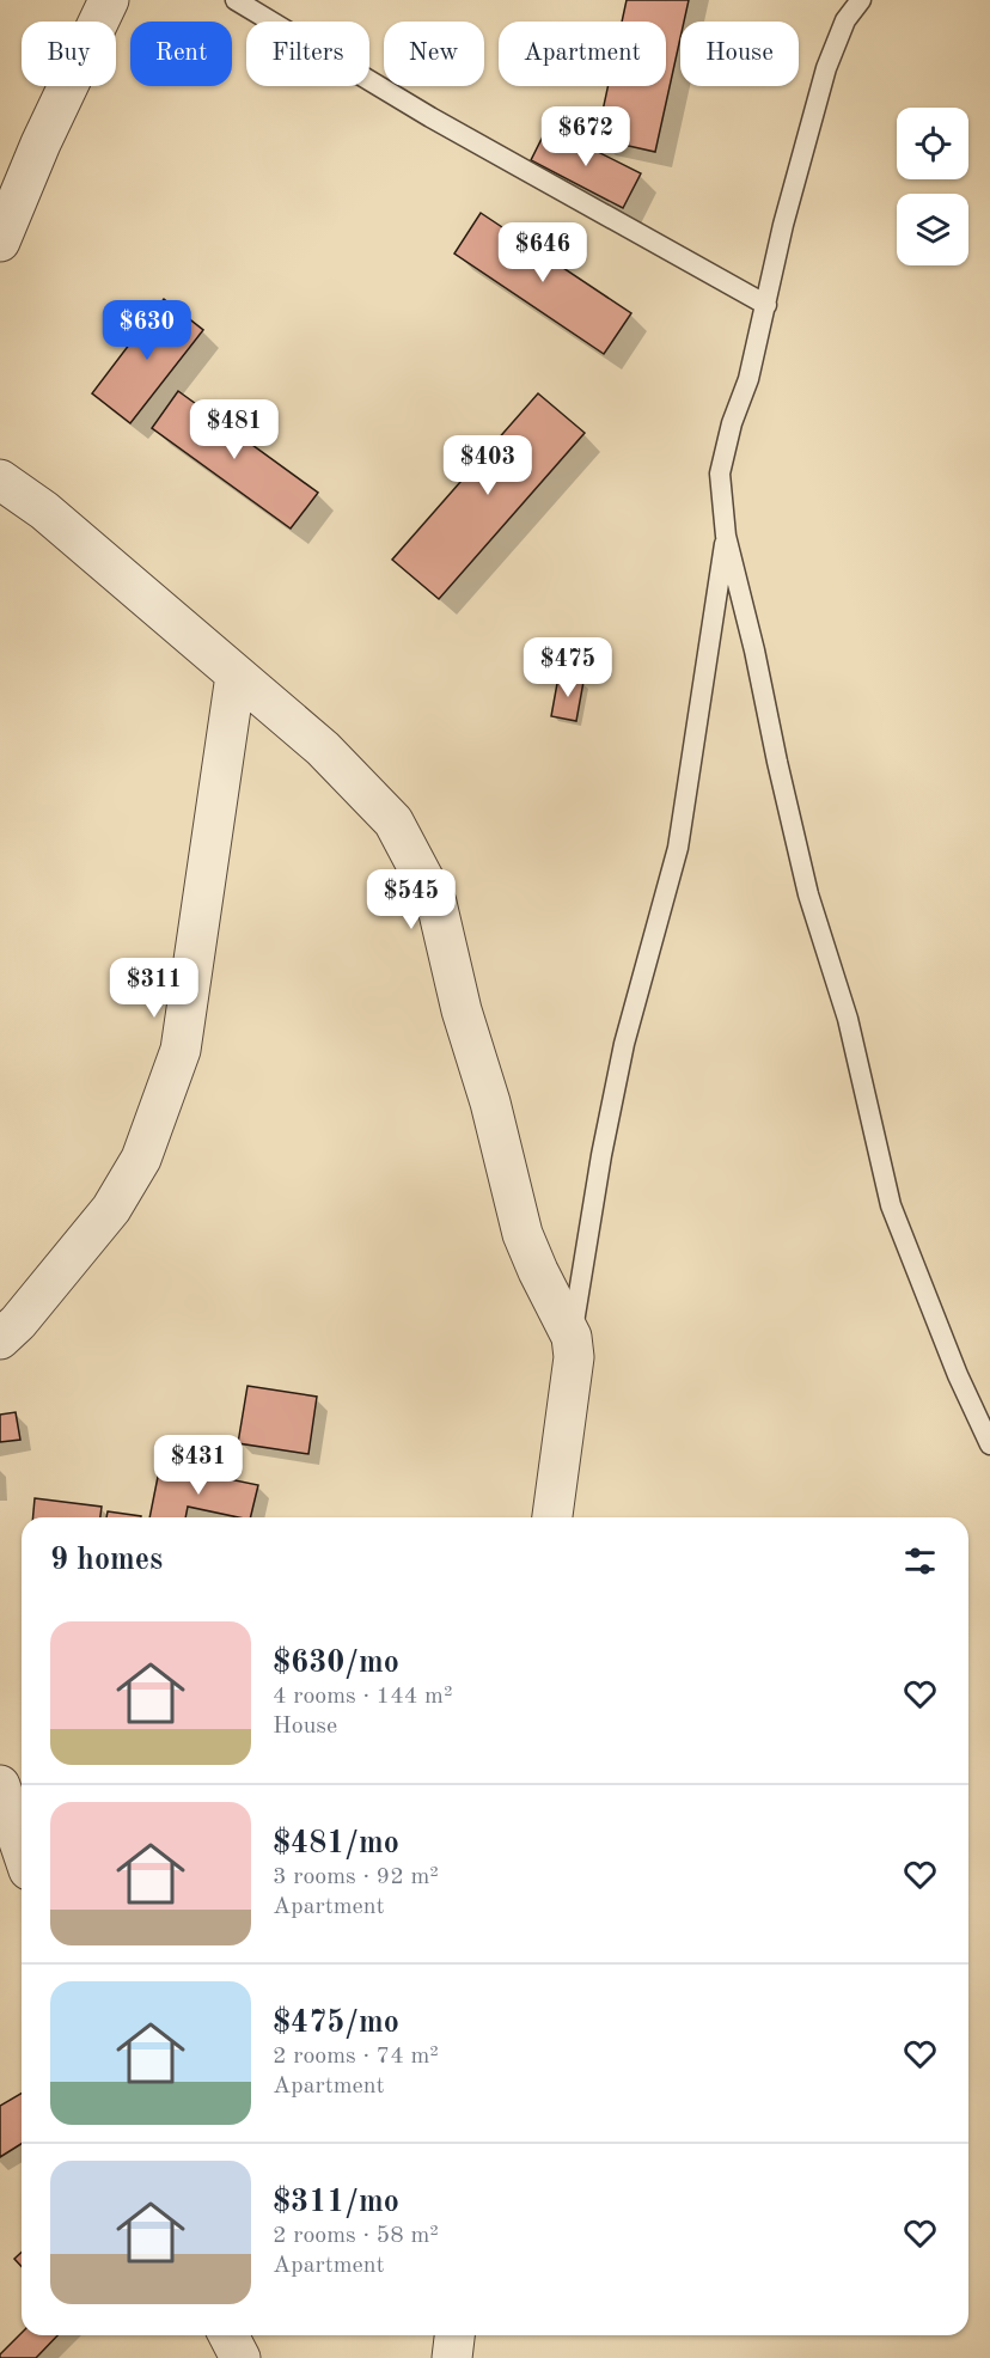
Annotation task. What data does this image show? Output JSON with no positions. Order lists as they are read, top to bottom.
{
  "page": {
    "chip": [
      "Buy",
      "Rent",
      "Filters",
      "New",
      "Apartment",
      "House"
    ],
    "price": [
      "$672",
      "$646",
      "$630",
      "$481",
      "$403",
      "$475",
      "$545",
      "$311",
      "$431"
    ],
    "heading": "9 homes",
    "list": [
      {
        "name": "$630/mo",
        "note": "4 rooms · 144 m² · House"
      },
      {
        "name": "$481/mo",
        "note": "3 rooms · 92 m² · Apartment"
      },
      {
        "name": "$475/mo",
        "note": "2 rooms · 74 m² · Apartment"
      },
      {
        "name": "$311/mo",
        "note": "2 rooms · 58 m² · Apartment"
      }
    ]
  }
}
